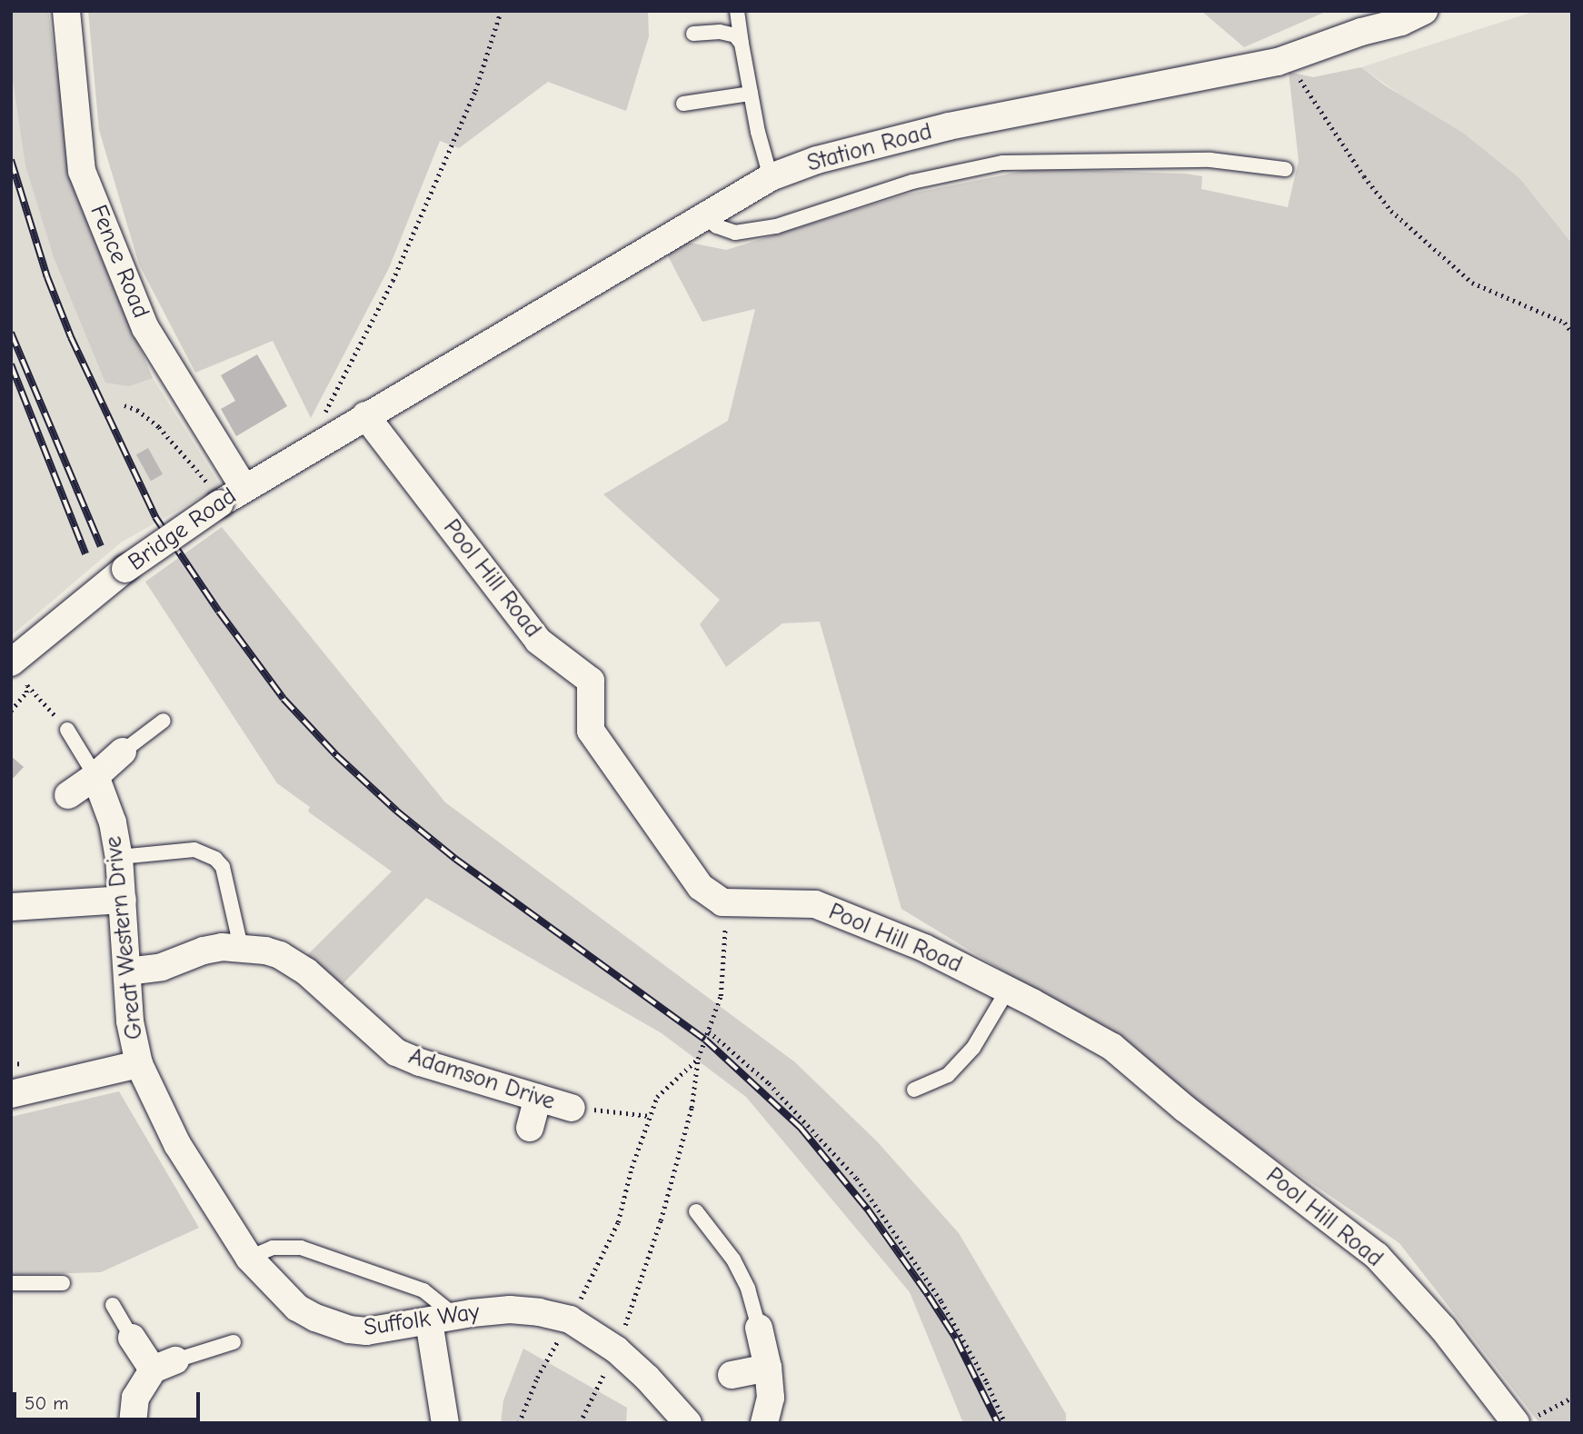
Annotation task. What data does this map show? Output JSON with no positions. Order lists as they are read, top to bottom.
{
  "streets": {
    "street": [
      "Station Road",
      "Fence Road",
      "Bridge Road",
      "Pool Hill Road",
      "Great Western Drive",
      "Adamson Drive",
      "Suffolk Way"
    ]
  },
  "crossings": [
    ["Station Road", "Bridge Road"],
    ["Station Road", "Pool Hill Road"],
    ["Fence Road", "Bridge Road"],
    ["Bridge Road", "Pool Hill Road"],
    ["Great Western Drive", "Adamson Drive"],
    ["Great Western Drive", "Suffolk Way"]
  ],
  "scale_bar": "50 m"
}
